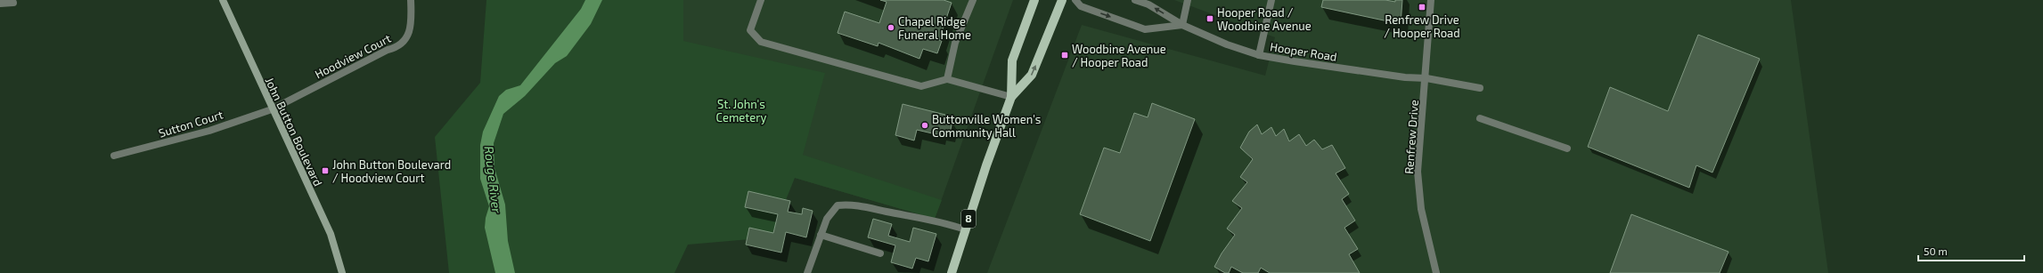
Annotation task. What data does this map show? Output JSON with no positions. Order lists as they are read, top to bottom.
{
  "streets": {
    "main road": ["8"],
    "street": [
      "Hooper Road",
      "Hoodview Court",
      "Sutton Court",
      "John Button Boulevard",
      "Renfrew Drive"
    ]
  },
  "crossings": [
    ["Hooper Road", "Renfrew Drive"],
    ["Hoodview Court", "Sutton Court"],
    ["Hoodview Court", "John Button Boulevard"],
    ["Sutton Court", "John Button Boulevard"]
  ],
  "water": ["Rouge River"],
  "parks": ["St. John's Cemetery"],
  "places": {
    "transit": [
      "Renfrew Drive / Hooper Road",
      "Hooper Road / Woodbine Avenue",
      "Woodbine Avenue / Hooper Road",
      "John Button Boulevard / Hoodview Court"
    ],
    "other": ["Chapel Ridge Funeral Home", "Buttonville Women's Community Hall"]
  },
  "scale_bar": "50 m"
}
